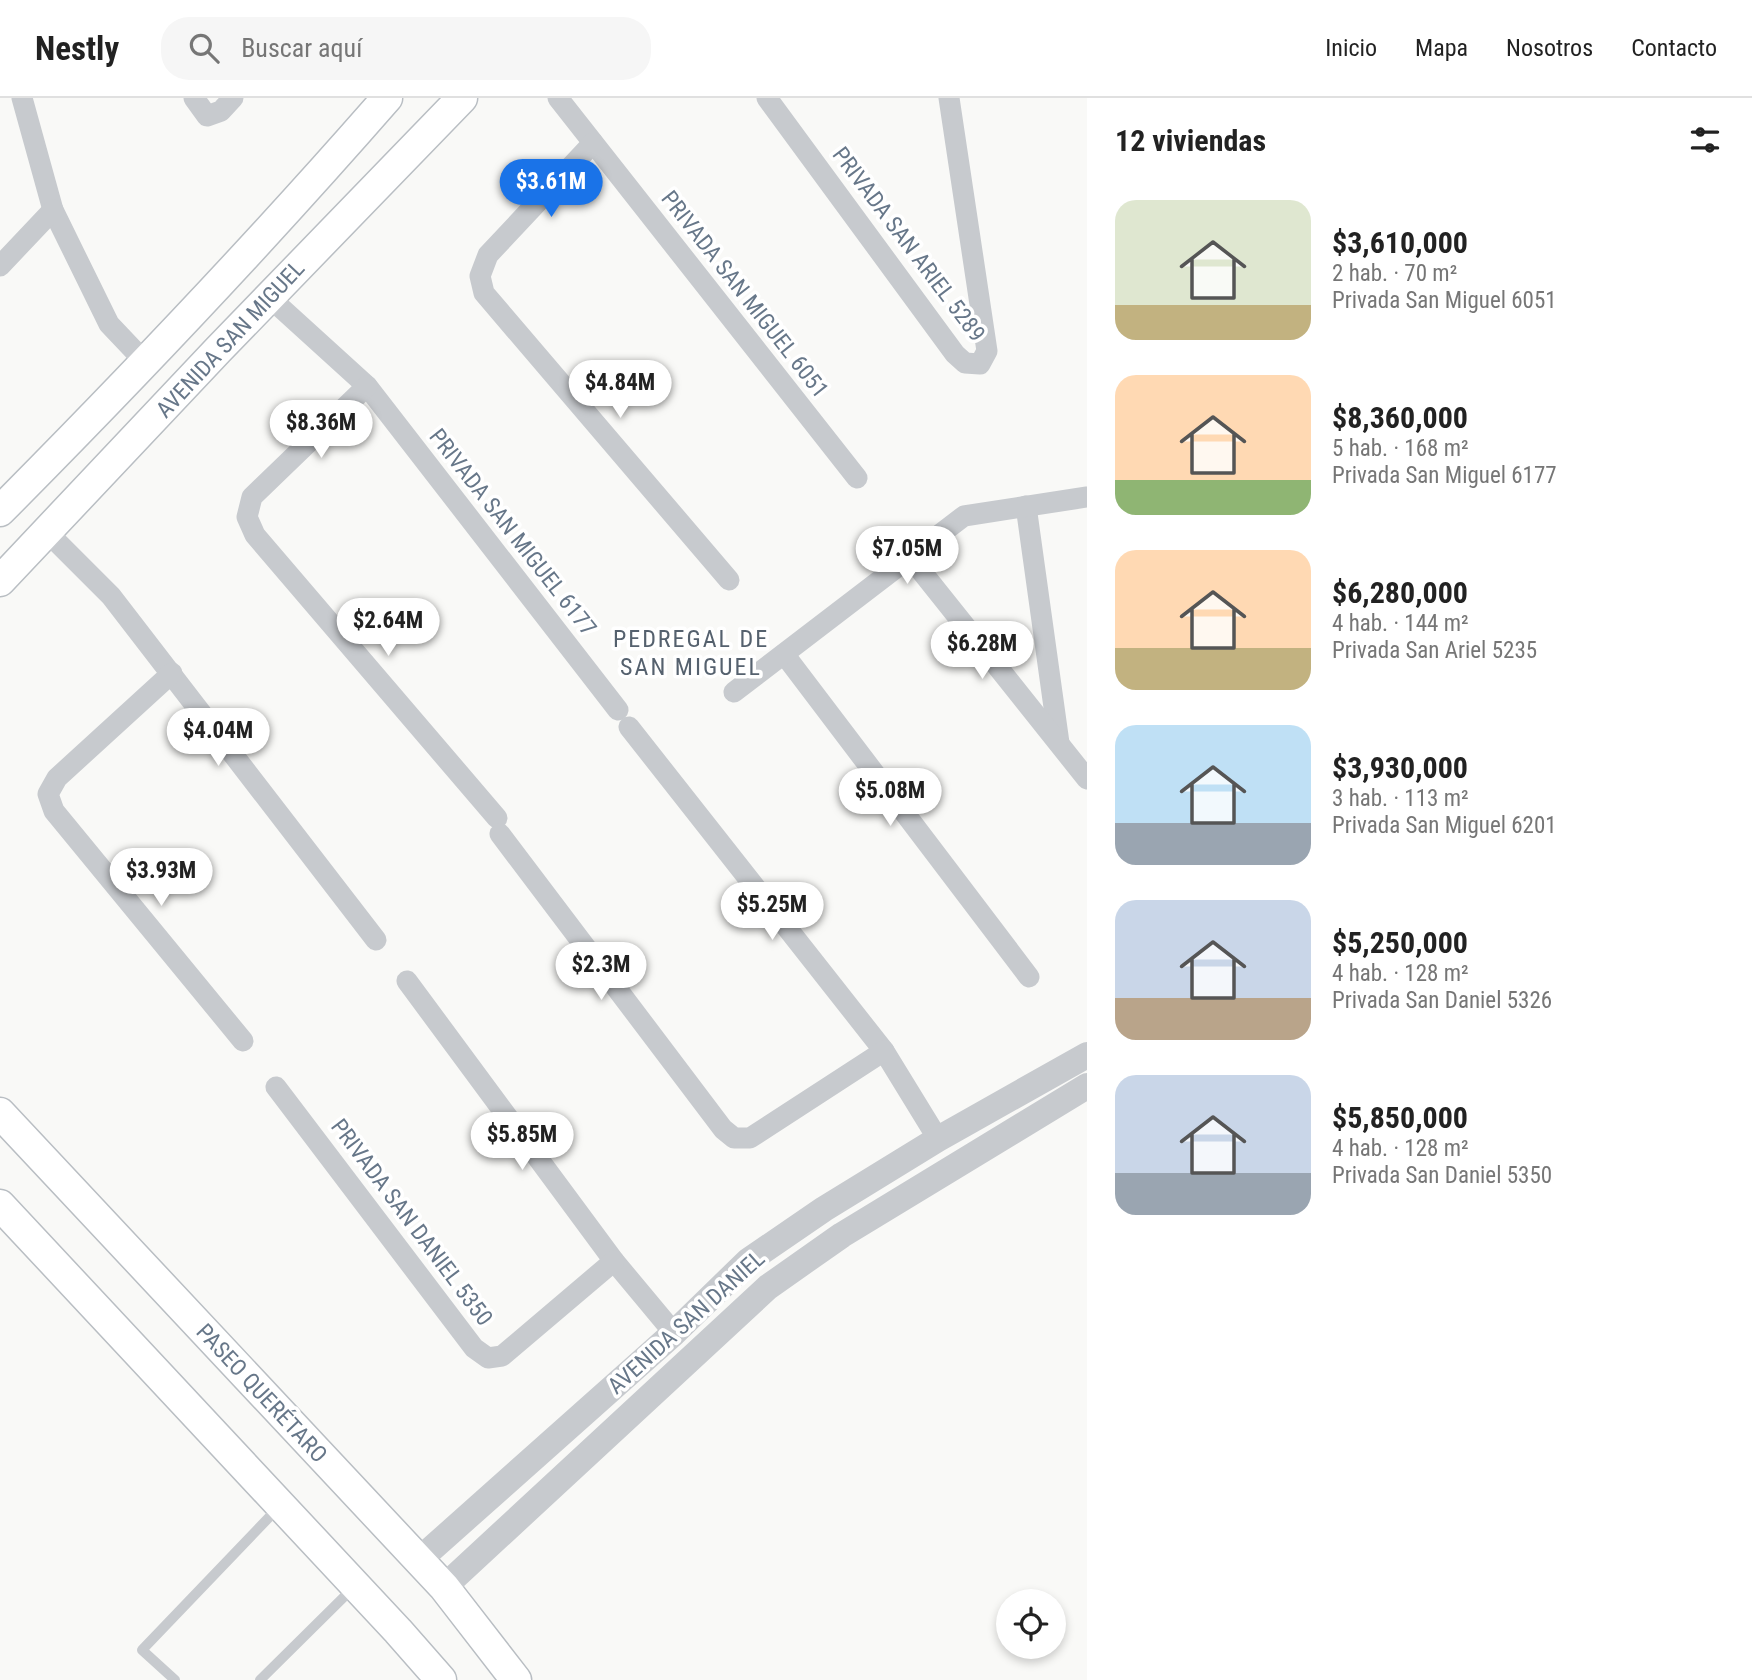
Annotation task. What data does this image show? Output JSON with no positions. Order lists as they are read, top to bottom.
{
  "streets": {
    "main road": ["AVENIDA SAN MIGUEL", "PASEO QUERÉTARO"],
    "street": [
      "PRIVADA SAN ARIEL 5289",
      "PRIVADA SAN MIGUEL 6051",
      "PRIVADA SAN MIGUEL 6177",
      "PRIVADA SAN DANIEL 5350",
      "AVENIDA SAN DANIEL"
    ]
  },
  "crossings": [
    ["AVENIDA SAN MIGUEL", "PRIVADA SAN MIGUEL 6177"],
    ["PRIVADA SAN MIGUEL 6177", "AVENIDA SAN DANIEL"],
    ["AVENIDA SAN DANIEL", "PASEO QUERÉTARO"]
  ],
  "districts": ["PEDREGAL DE SAN MIGUEL"],
  "page": {
    "header": "Nestly",
    "search": "Buscar aquí",
    "nav": [
      "Inicio",
      "Mapa",
      "Nosotros",
      "Contacto"
    ],
    "heading": "12 viviendas",
    "price": [
      "$3.61M",
      "$4.84M",
      "$8.36M",
      "$7.05M",
      "$2.64M",
      "$6.28M",
      "$4.04M",
      "$5.08M",
      "$3.93M",
      "$5.25M",
      "$2.3M",
      "$5.85M"
    ],
    "list": [
      {
        "name": "$3,610,000",
        "note": "2 hab. · 70 m² · Privada San Miguel 6051"
      },
      {
        "name": "$8,360,000",
        "note": "5 hab. · 168 m² · Privada San Miguel 6177"
      },
      {
        "name": "$6,280,000",
        "note": "4 hab. · 144 m² · Privada San Ariel 5235"
      },
      {
        "name": "$3,930,000",
        "note": "3 hab. · 113 m² · Privada San Miguel 6201"
      },
      {
        "name": "$5,250,000",
        "note": "4 hab. · 128 m² · Privada San Daniel 5326"
      },
      {
        "name": "$5,850,000",
        "note": "4 hab. · 128 m² · Privada San Daniel 5350"
      }
    ]
  }
}
